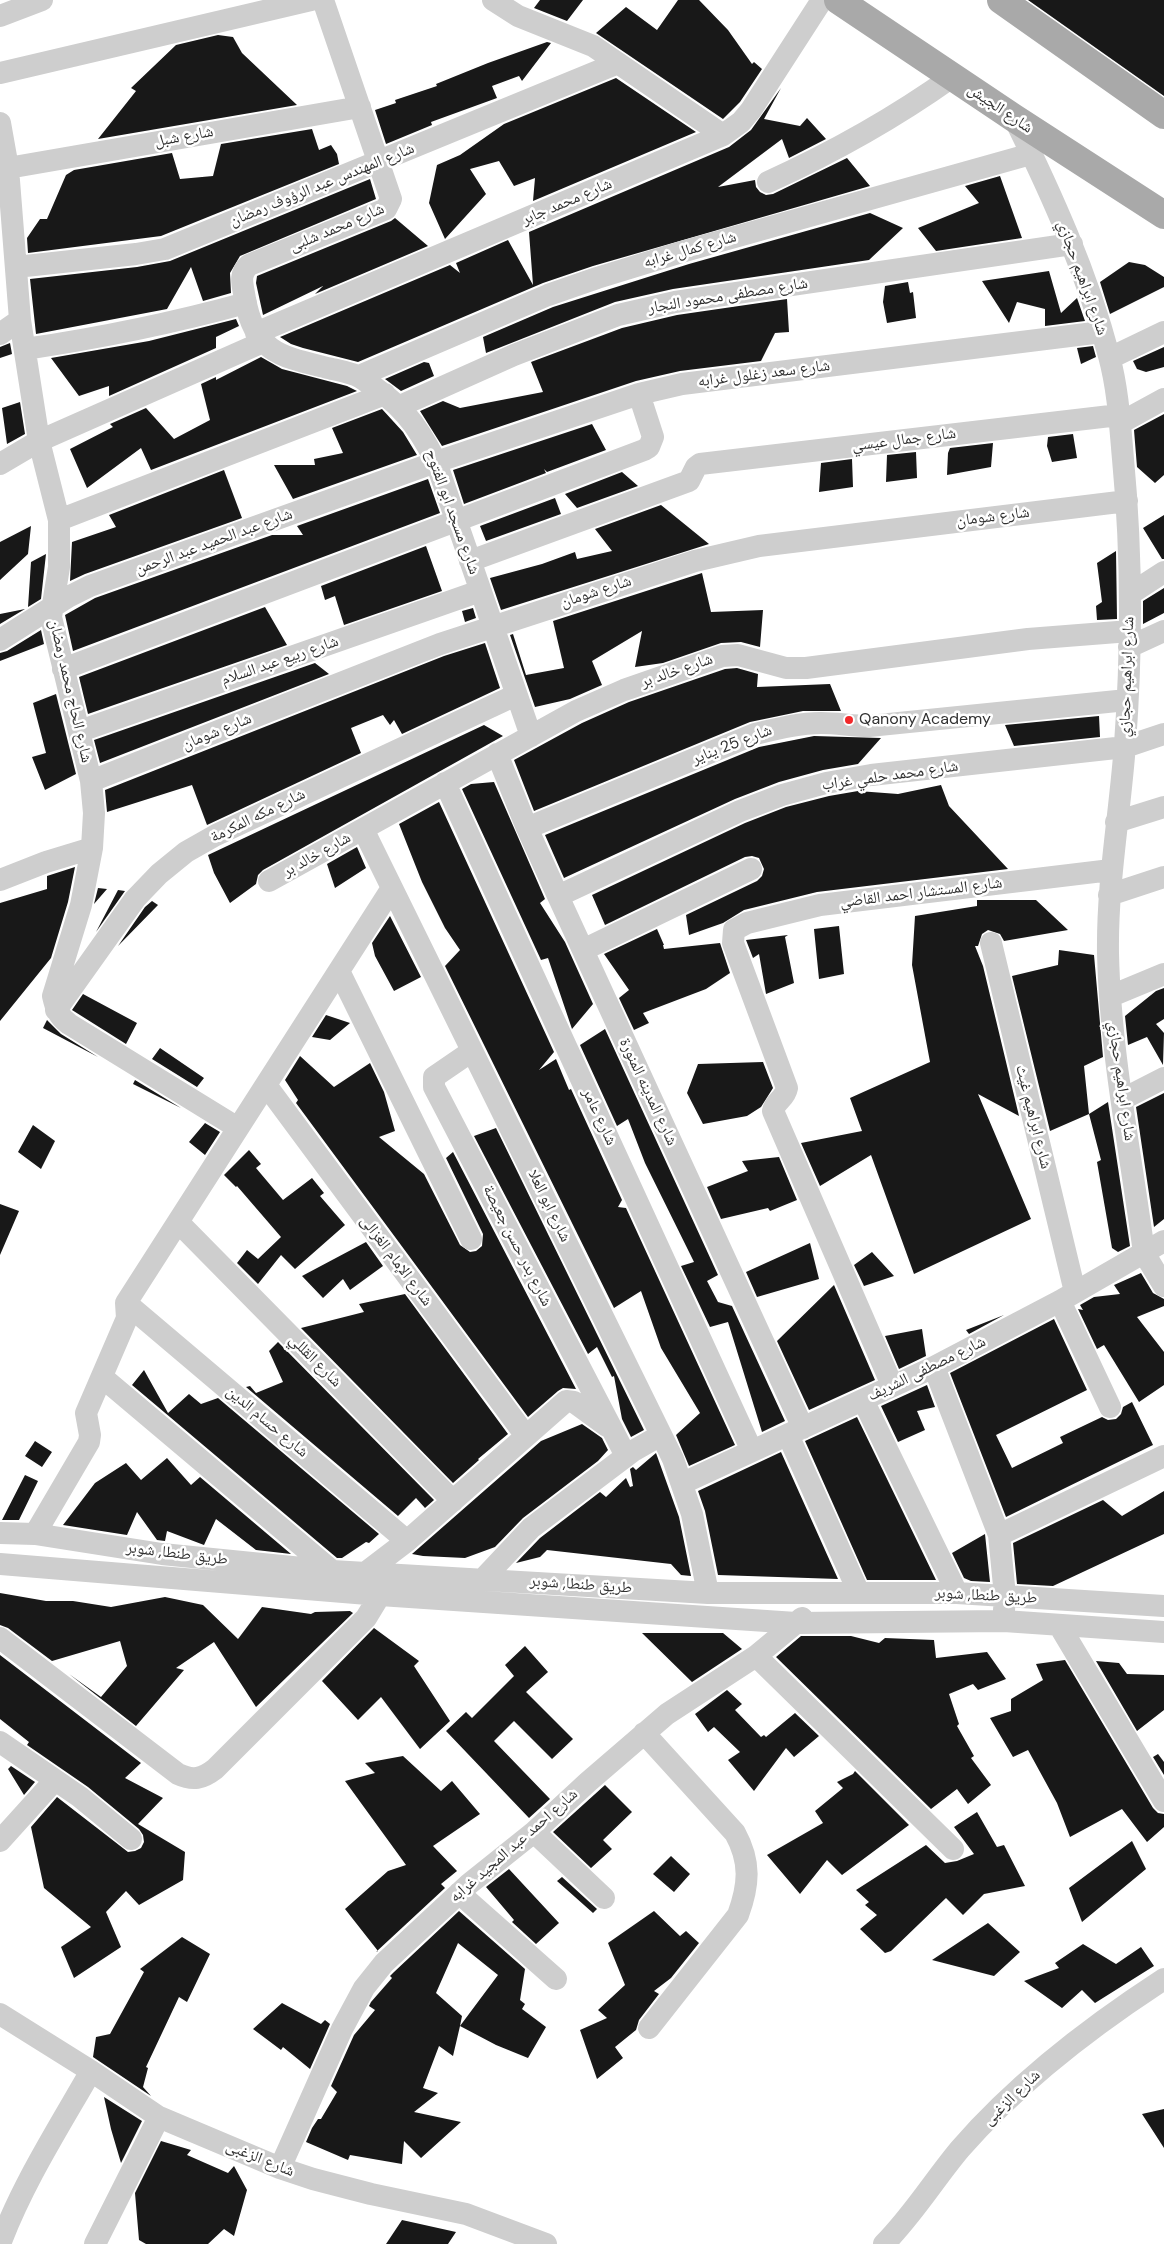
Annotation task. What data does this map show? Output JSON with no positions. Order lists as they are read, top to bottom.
{
  "streets": {
    "main road": ["شارع الجيش"],
    "street": [
      "شارع شبل",
      "شارع المهندس عبد الرؤوف رمضان",
      "شارع محمد جابر",
      "شارع محمد شلبى",
      "شارع كمال غرابه",
      "شارع ابراهيم حجازي",
      "شارع مصطفى محمود النجار",
      "شارع سعد زغلول غرابه",
      "شارع جمال عيسي",
      "شارع مسجد ابو الفتوح",
      "شارع شومان",
      "شارع عبد الحميد عبد الرحمن",
      "شارع ربيع عبد السلام",
      "شارع خالد بر",
      "شارع الحاج محمد رمضان",
      "شارع 25 يناير",
      "شارع محمد حلمي غراب",
      "شارع مكه المكرمة",
      "شارع المستشار احمد القاضي",
      "شارع المدينه المنورة",
      "شارع عامر",
      "شارع ابراهيم غيث",
      "شارع ابو العلا",
      "شارع بدر حسن جعيصة",
      "شارع الإمام الغزالى",
      "شارع القللي",
      "شارع مصطفى الشريف",
      "شارع حسام الدين",
      "طريق طنطا, شوبر",
      "شارع احمد عبد المجيد غرابه",
      "شارع الزغبى"
    ]
  },
  "crossings": [
    ["شارع الجيش", "شارع ابراهيم حجازي"],
    ["شارع شبل", "شارع محمد شلبى"],
    ["شارع شبل", "شارع الحاج محمد رمضان"],
    ["شارع المهندس عبد الرؤوف رمضان", "شارع محمد شلبى"],
    ["شارع المهندس عبد الرؤوف رمضان", "شارع الحاج محمد رمضان"],
    ["شارع محمد جابر", "شارع مسجد ابو الفتوح"],
    ["شارع محمد جابر", "شارع الحاج محمد رمضان"],
    ["شارع كمال غرابه", "شارع ابراهيم حجازي"],
    ["شارع كمال غرابه", "شارع مسجد ابو الفتوح"],
    ["شارع ابراهيم حجازي", "شارع مصطفى محمود النجار"],
    ["شارع ابراهيم حجازي", "شارع سعد زغلول غرابه"],
    ["شارع ابراهيم حجازي", "شارع جمال عيسي"],
    ["شارع ابراهيم حجازي", "شارع شومان"],
    ["شارع ابراهيم حجازي", "شارع خالد بر"],
    ["شارع ابراهيم حجازي", "شارع 25 يناير"],
    ["شارع ابراهيم حجازي", "شارع محمد حلمي غراب"],
    ["شارع ابراهيم حجازي", "شارع المستشار احمد القاضي"],
    ["شارع ابراهيم حجازي", "شارع مصطفى الشريف"],
    ["شارع مصطفى محمود النجار", "شارع مسجد ابو الفتوح"],
    ["شارع مصطفى محمود النجار", "شارع الحاج محمد رمضان"],
    ["شارع سعد زغلول غرابه", "شارع مسجد ابو الفتوح"],
    ["شارع سعد زغلول غرابه", "شارع عبد الحميد عبد الرحمن"],
    ["شارع جمال عيسي", "شارع مسجد ابو الفتوح"],
    ["شارع مسجد ابو الفتوح", "شارع شومان"],
    ["شارع مسجد ابو الفتوح", "شارع عبد الحميد عبد الرحمن"],
    ["شارع مسجد ابو الفتوح", "شارع ربيع عبد السلام"],
    ["شارع مسجد ابو الفتوح", "شارع خالد بر"],
    ["شارع مسجد ابو الفتوح", "شارع مكه المكرمة"],
    ["شارع شومان", "شارع الحاج محمد رمضان"],
    ["شارع عبد الحميد عبد الرحمن", "شارع الحاج محمد رمضان"],
    ["شارع ربيع عبد السلام", "شارع الحاج محمد رمضان"],
    ["شارع خالد بر", "شارع المدينه المنورة"],
    ["شارع خالد بر", "شارع عامر"],
    ["شارع خالد بر", "شارع ابو العلا"],
    ["شارع الحاج محمد رمضان", "شارع مكه المكرمة"],
    ["شارع 25 يناير", "شارع المدينه المنورة"],
    ["شارع محمد حلمي غراب", "شارع المدينه المنورة"],
    ["شارع المستشار احمد القاضي", "شارع مصطفى الشريف"],
    ["شارع المدينه المنورة", "شارع مصطفى الشريف"],
    ["شارع المدينه المنورة", "طريق طنطا, شوبر"],
    ["شارع عامر", "شارع مصطفى الشريف"],
    ["شارع ابراهيم غيث", "شارع مصطفى الشريف"],
    ["شارع ابو العلا", "شارع بدر حسن جعيصة"],
    ["شارع ابو العلا", "شارع مصطفى الشريف"],
    ["شارع ابو العلا", "طريق طنطا, شوبر"],
    ["طريق طنطا, شوبر", "شارع احمد عبد المجيد غرابه"],
    ["شارع احمد عبد المجيد غرابه", "شارع الزغبى"]
  ],
  "places": ["Qanony Academy"]
}
